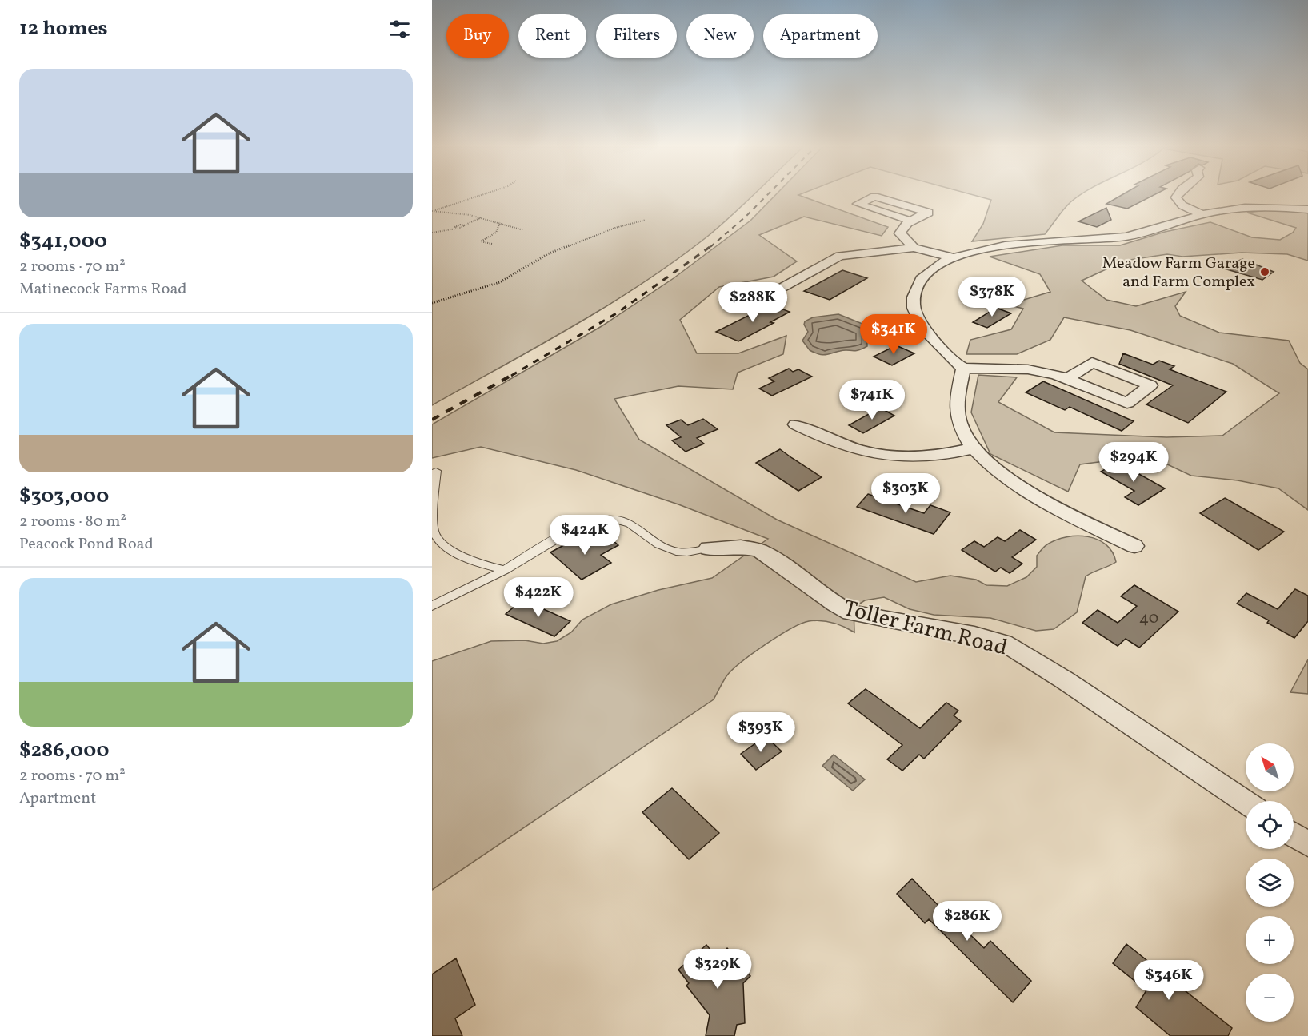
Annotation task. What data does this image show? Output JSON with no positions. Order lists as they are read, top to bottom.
{
  "streets": {
    "street": ["Toller Farm Road"]
  },
  "places": ["Meadow Farm Garage and Farm Complex"],
  "house_numbers": ["40"],
  "north": "top left",
  "page": {
    "heading": "12 homes",
    "chip": [
      "Buy",
      "Rent",
      "Filters",
      "New",
      "Apartment"
    ],
    "list": [
      {
        "name": "$341,000",
        "note": "2 rooms · 70 m² · Matinecock Farms Road"
      },
      {
        "name": "$303,000",
        "note": "2 rooms · 80 m² · Peacock Pond Road"
      },
      {
        "name": "$286,000",
        "note": "2 rooms · 70 m² · Apartment"
      }
    ],
    "price": [
      "$378K",
      "$288K",
      "$341K",
      "$741K",
      "$294K",
      "$303K",
      "$424K",
      "$422K",
      "$393K",
      "$286K",
      "$329K",
      "$346K"
    ],
    "map_buttons": ["+", "−"]
  }
}
